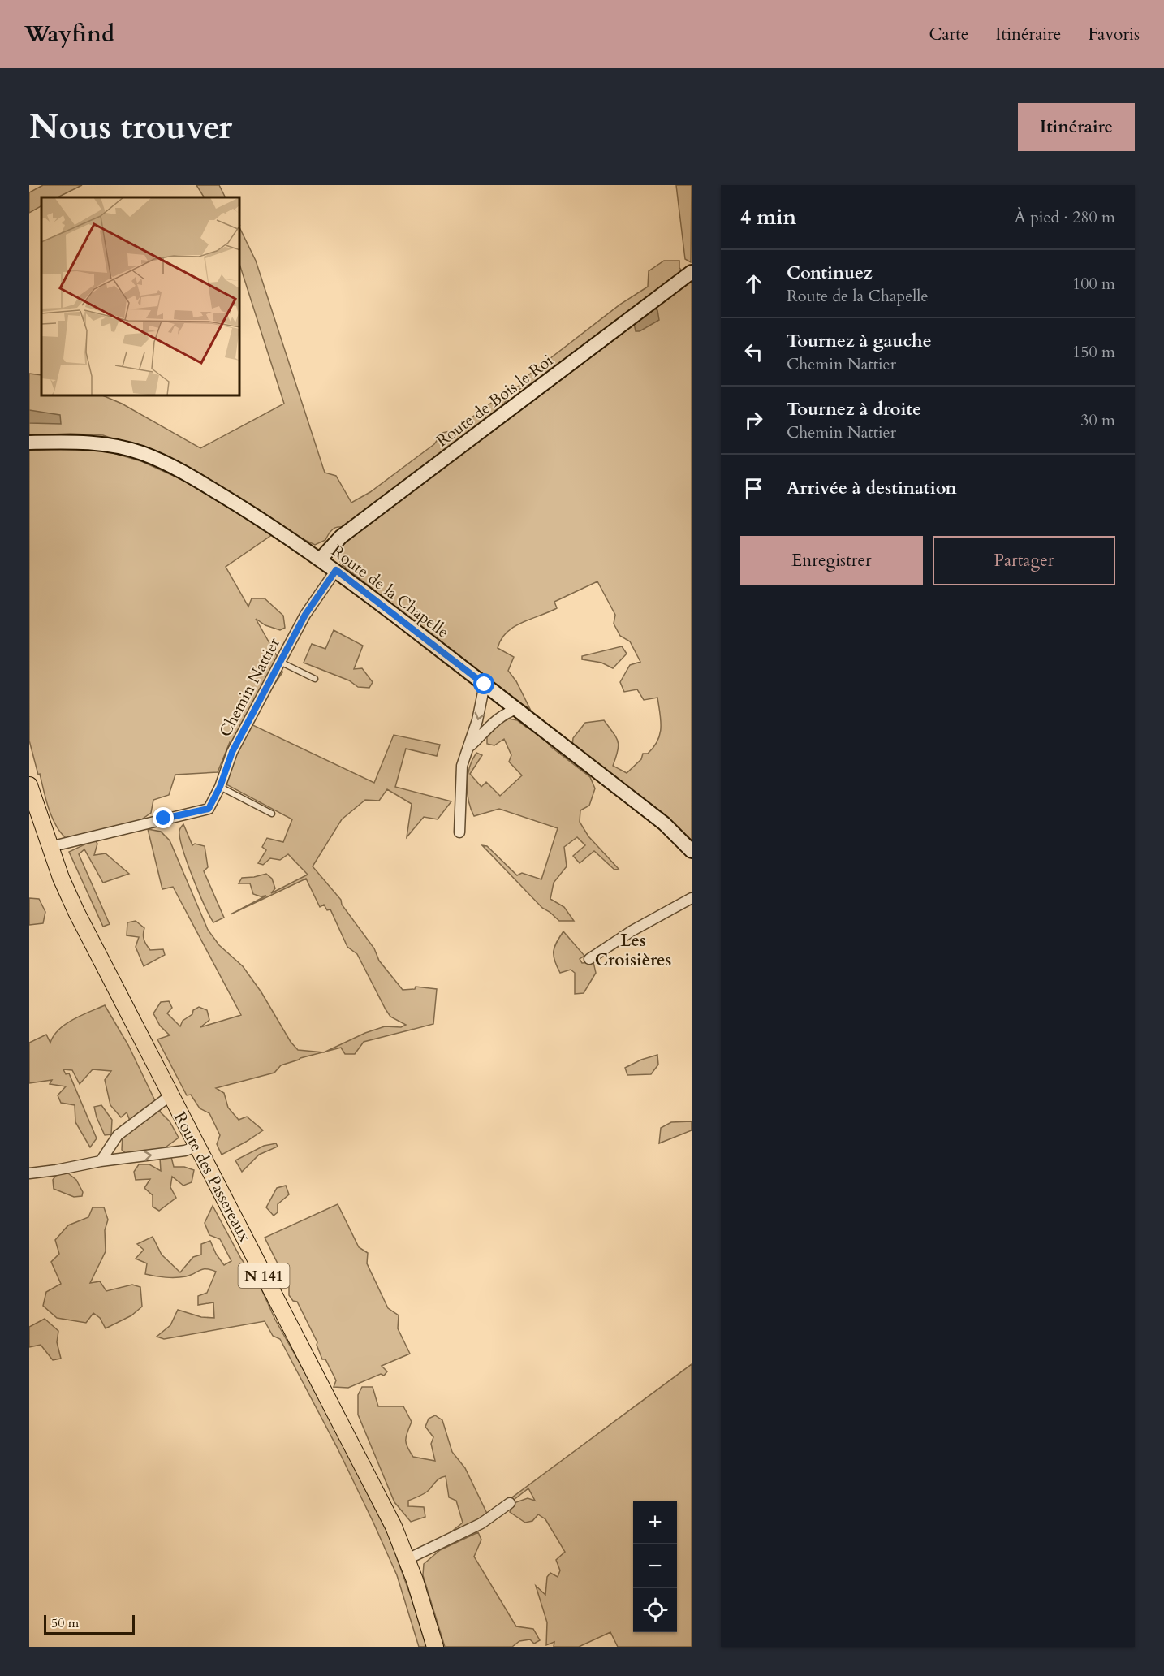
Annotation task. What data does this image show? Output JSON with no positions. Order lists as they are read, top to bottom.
{
  "streets": {
    "main road": [
      "Route de Bois le Roi",
      "Route de la Chapelle",
      "Route des Passereaux",
      "N 141"
    ],
    "street": ["Chemin Nattier"]
  },
  "crossings": [
    ["Route de Bois le Roi", "Route de la Chapelle"],
    ["Route de la Chapelle", "Chemin Nattier"],
    ["Chemin Nattier", "Route des Passereaux"]
  ],
  "districts": ["Les Croisières"],
  "scale_bar": "50 m",
  "page": {
    "header": "Wayfind",
    "nav": ["Carte", "Itinéraire", "Favoris"],
    "buttons": [
      "Itinéraire",
      ["Enregistrer", "Partager"]
    ],
    "title": "Nous trouver",
    "heading": ["4 min", "À pied · 280 m"],
    "list": [
      ["Continuez", "Route de la Chapelle", "100 m"],
      ["Tournez à gauche", "Chemin Nattier", "150 m"],
      ["Tournez à droite", "Chemin Nattier", "30 m"],
      "Arrivée à destination"
    ],
    "map_buttons": ["+", "−"],
    "scale": "50 m"
  }
}
